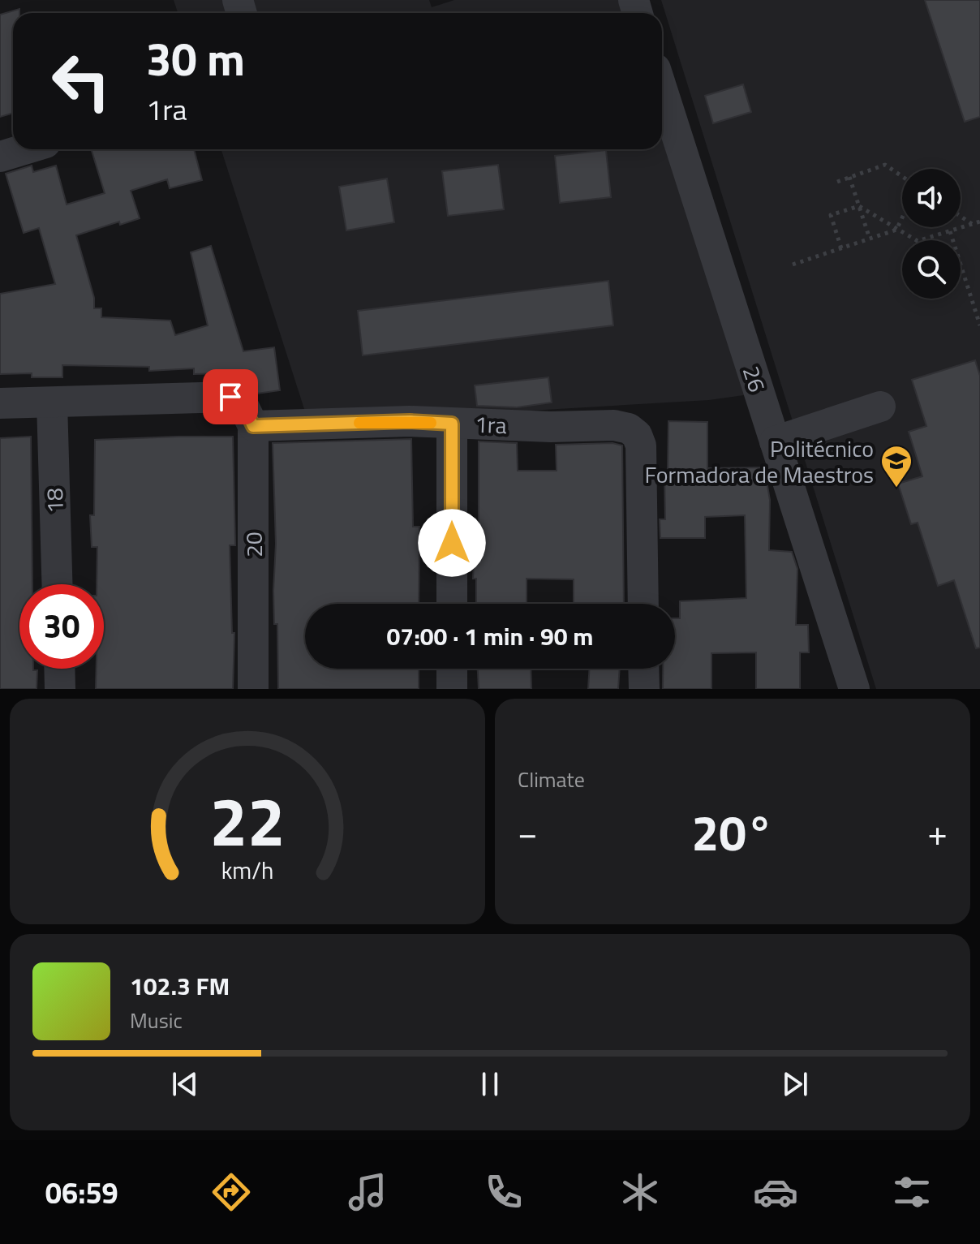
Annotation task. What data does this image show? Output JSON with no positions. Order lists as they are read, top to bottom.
{
  "streets": {
    "street": [
      "26",
      "1ra",
      "18",
      "20"
    ]
  },
  "crossings": [
    ["1ra", "18"],
    ["1ra", "20"]
  ],
  "places": {
    "school or university": ["Politécnico Formadora de Maestros"]
  },
  "page": {
    "turn": ["30 m", "1ra"],
    "limit": "30",
    "trip": "07:00 · 1 min · 90 m",
    "tile": "Climate",
    "heat": ["−", "20°", "+"],
    "song": ["102.3 FM", "Music"],
    "tabs": "06:59",
    "gauge": ["22", "km/h"]
  }
}
